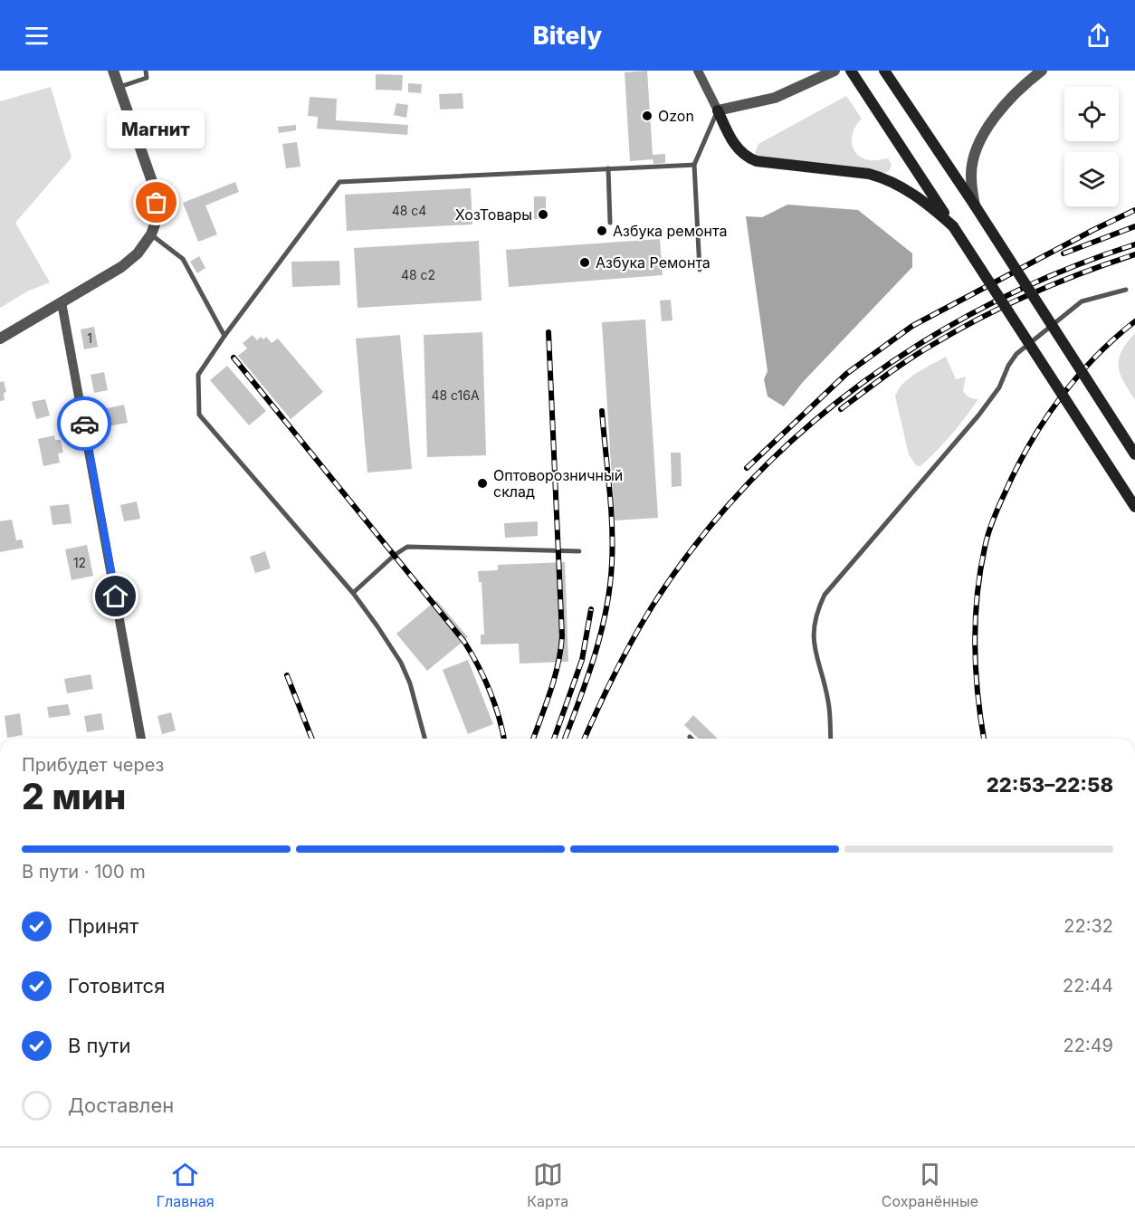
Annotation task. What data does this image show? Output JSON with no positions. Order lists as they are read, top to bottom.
{
  "places": [
    "Ozon",
    "Магнит",
    "ХозТовары",
    "Азбука ремонта",
    "Азбука Ремонта",
    "Оптоворозничный склад"
  ],
  "house_numbers": [
    "48 с4",
    "48 с2",
    "1",
    "48 с16А",
    "12"
  ],
  "page": {
    "header": "Bitely",
    "bubble": "Магнит",
    "heading": ["2 мин", "Прибудет через", "22:53–22:58"],
    "bar": "В пути · 100 m",
    "list": [
      ["Принят", "22:32"],
      ["Готовится", "22:44"],
      ["В пути", "22:49"],
      "Доставлен"
    ],
    "tabs": ["Главная", "Карта", "Сохранённые"]
  }
}
